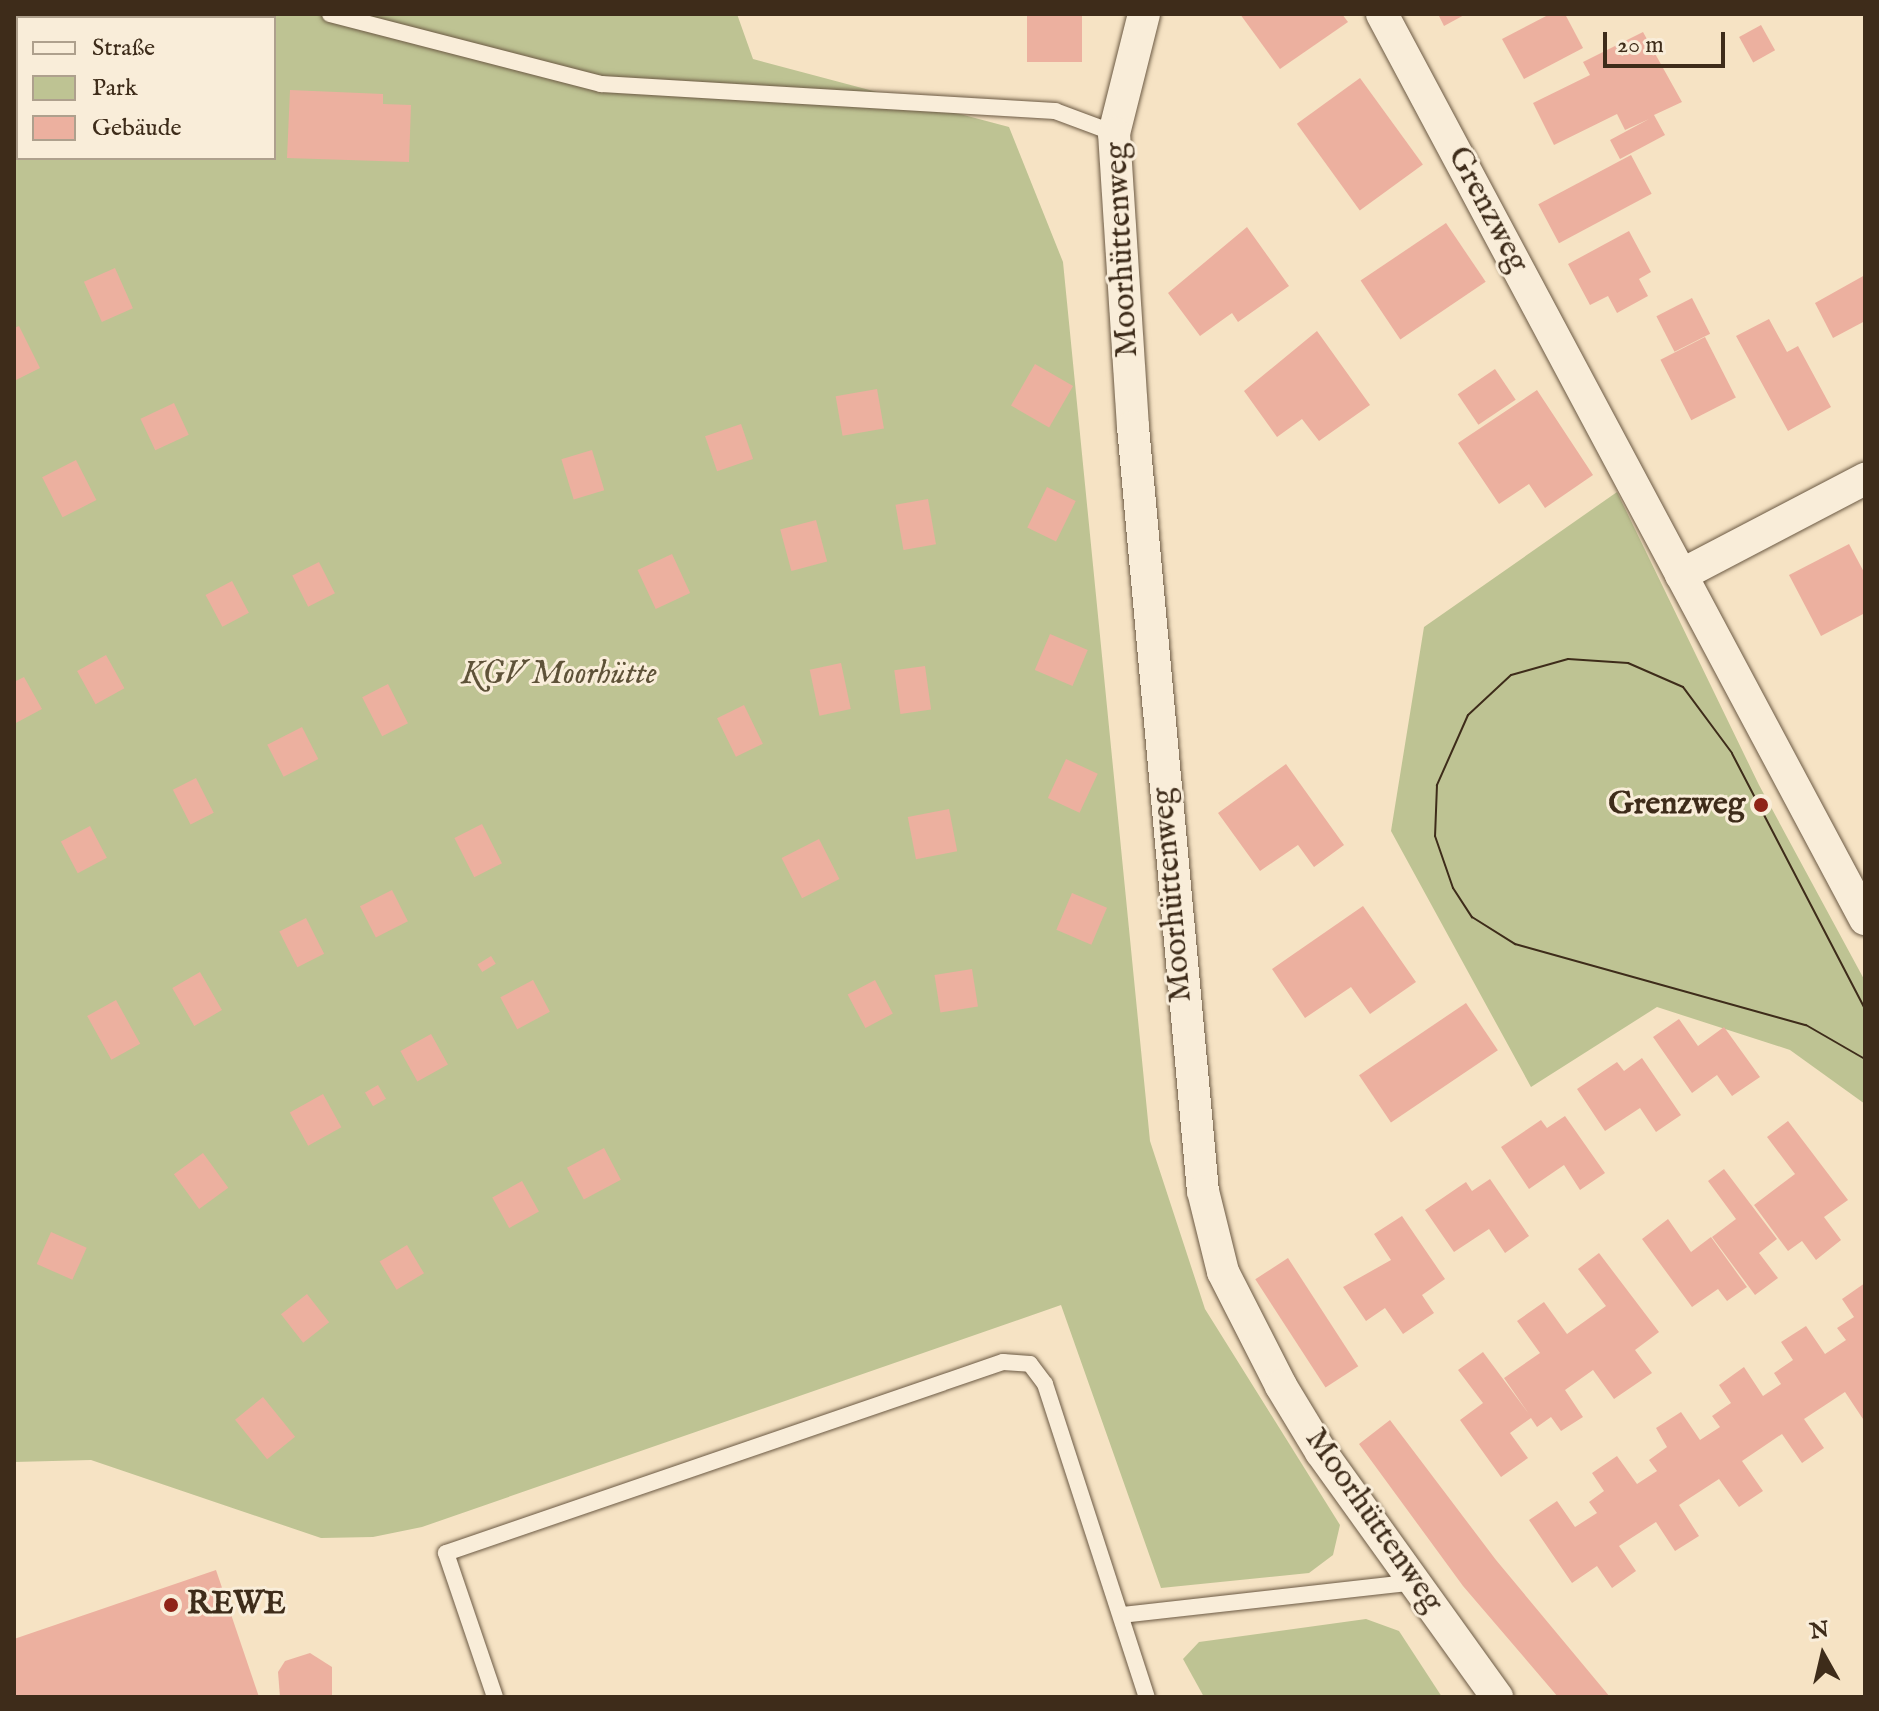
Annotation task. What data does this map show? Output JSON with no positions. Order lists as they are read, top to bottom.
{
  "streets": {
    "street": ["Grenzweg", "Moorhüttenweg"]
  },
  "parks": ["KGV Moorhütte"],
  "places": ["Grenzweg", "REWE"],
  "legend": ["Straße", "Park", "Gebäude"],
  "scale_bar": "20 m",
  "north": "top"
}
